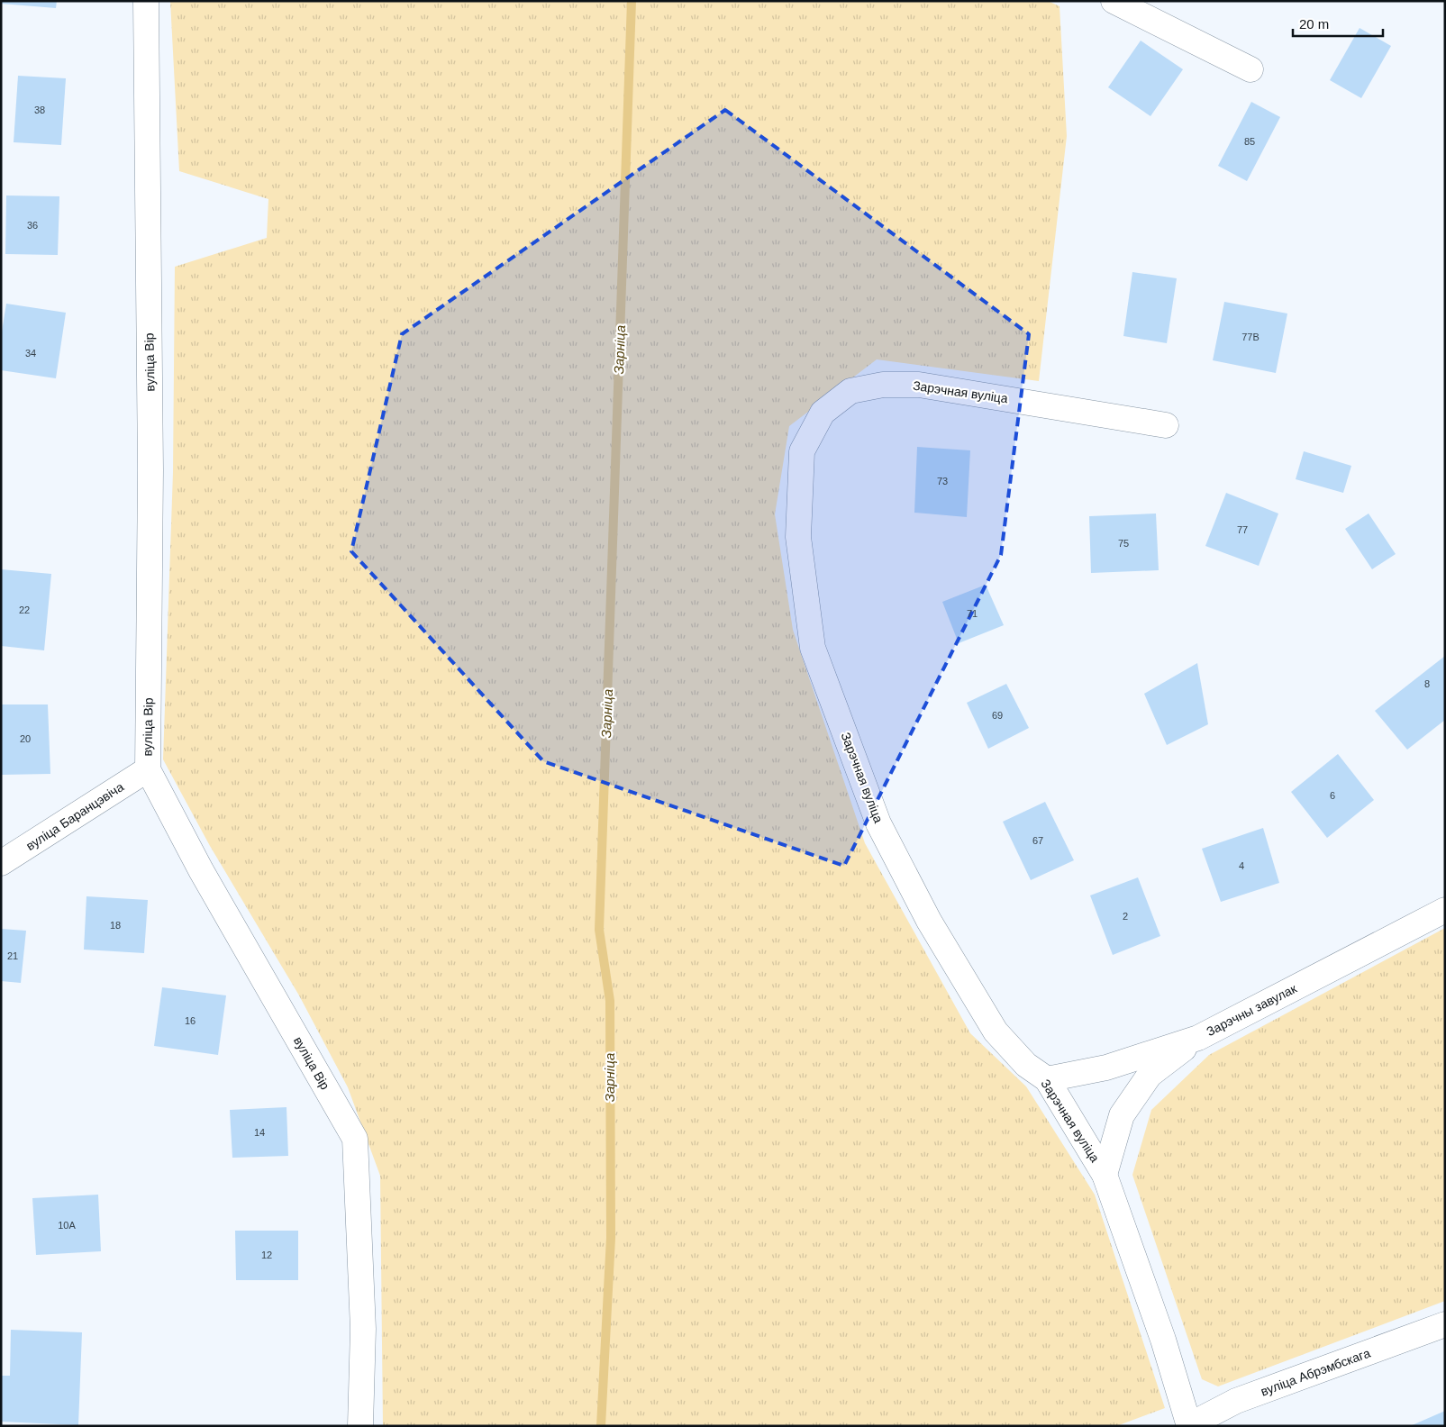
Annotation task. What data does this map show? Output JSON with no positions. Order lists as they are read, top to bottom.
{
  "streets": {
    "street": [
      "вуліца Вір",
      "Зарэчная вуліца",
      "вуліца Баранцэвіча",
      "Зарэчны завулак",
      "вуліца Абрэмбскага"
    ]
  },
  "crossings": [
    ["вуліца Вір", "вуліца Баранцэвіча"],
    ["Зарэчная вуліца", "Зарэчны завулак"],
    ["Зарэчная вуліца", "вуліца Абрэмбскага"]
  ],
  "water": ["Зарніца"],
  "house_numbers": [
    "38",
    "85",
    "36",
    "77В",
    "34",
    "73",
    "77",
    "75",
    "22",
    "71",
    "8",
    "69",
    "20",
    "6",
    "67",
    "4",
    "2",
    "18",
    "21",
    "16",
    "14",
    "10А",
    "12"
  ],
  "scale_bar": "20 m"
}
